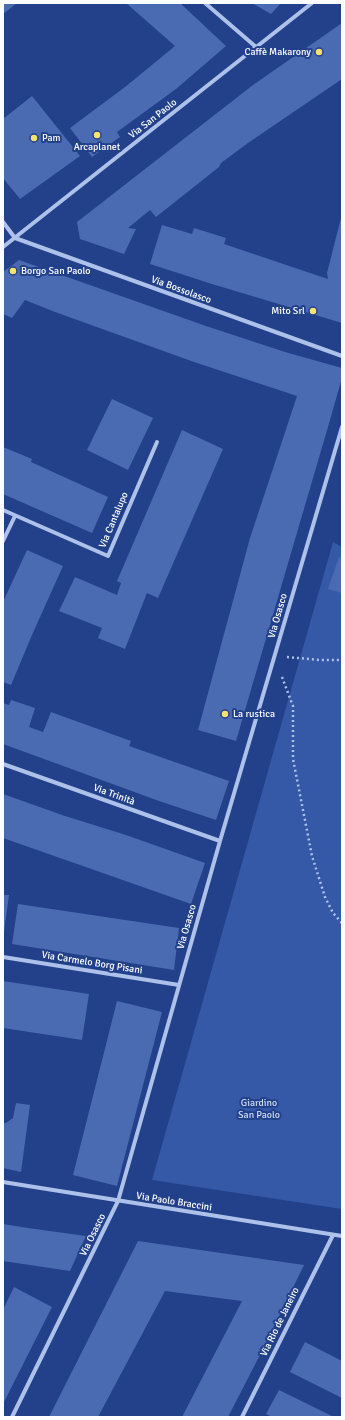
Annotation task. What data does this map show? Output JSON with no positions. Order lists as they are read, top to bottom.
{
  "streets": {
    "street": [
      "Via San Paolo",
      "Via Bossolasco",
      "Via Cantalupo",
      "Via Osasco",
      "Via Trinità",
      "Via Carmelo Borg Pisani",
      "Via Paolo Braccini",
      "Via Rio de Janeiro"
    ]
  },
  "crossings": [
    ["Via San Paolo", "Via Bossolasco"],
    ["Via Osasco", "Via Trinità"],
    ["Via Osasco", "Via Carmelo Borg Pisani"],
    ["Via Osasco", "Via Paolo Braccini"],
    ["Via Paolo Braccini", "Via Rio de Janeiro"]
  ],
  "parks": ["Giardino San Paolo"],
  "places": [
    "Caffè Makarony",
    "Arcaplanet",
    "Pam",
    "Borgo San Paolo",
    "Mito Srl",
    "La rustica"
  ]
}
